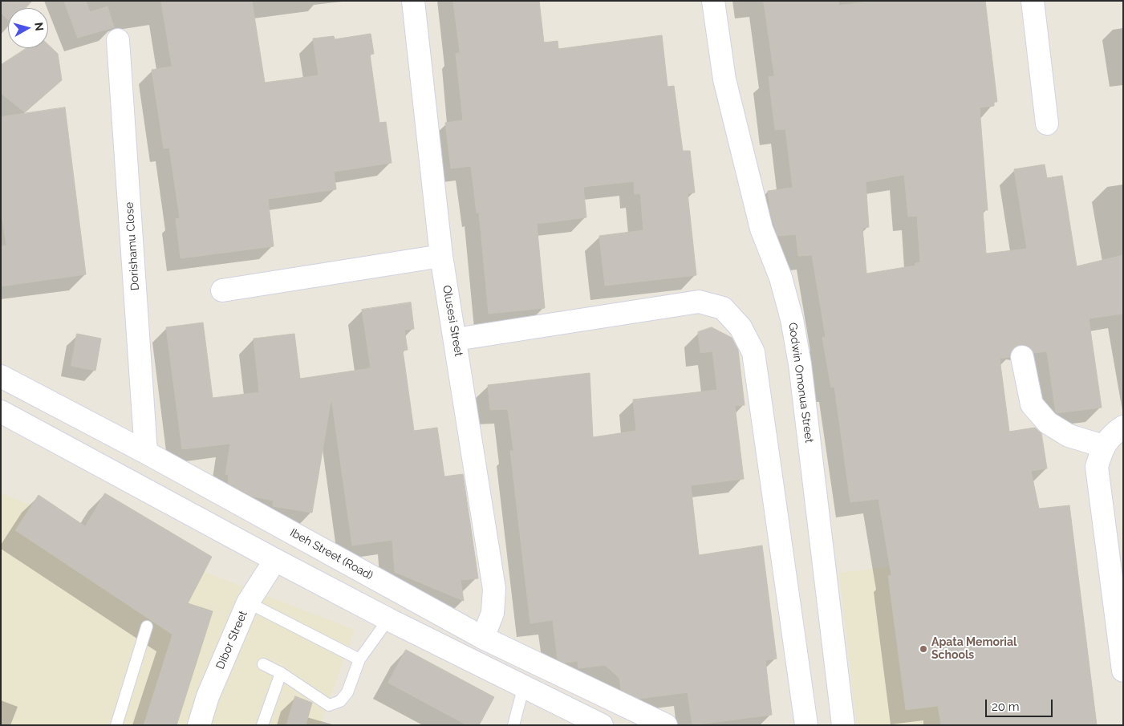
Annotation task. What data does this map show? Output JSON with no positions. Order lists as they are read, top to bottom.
{
  "streets": {
    "street": [
      "Dorishamu Close",
      "Olusesi Street",
      "Godwin Omonua Street",
      "Ibeh Street (Road)",
      "Dibor Street"
    ]
  },
  "crossings": [
    ["Dorishamu Close", "Ibeh Street (Road)"],
    ["Olusesi Street", "Ibeh Street (Road)"]
  ],
  "places": ["Apata Memorial Schools"],
  "scale_bar": "20 m",
  "north": "right"
}
